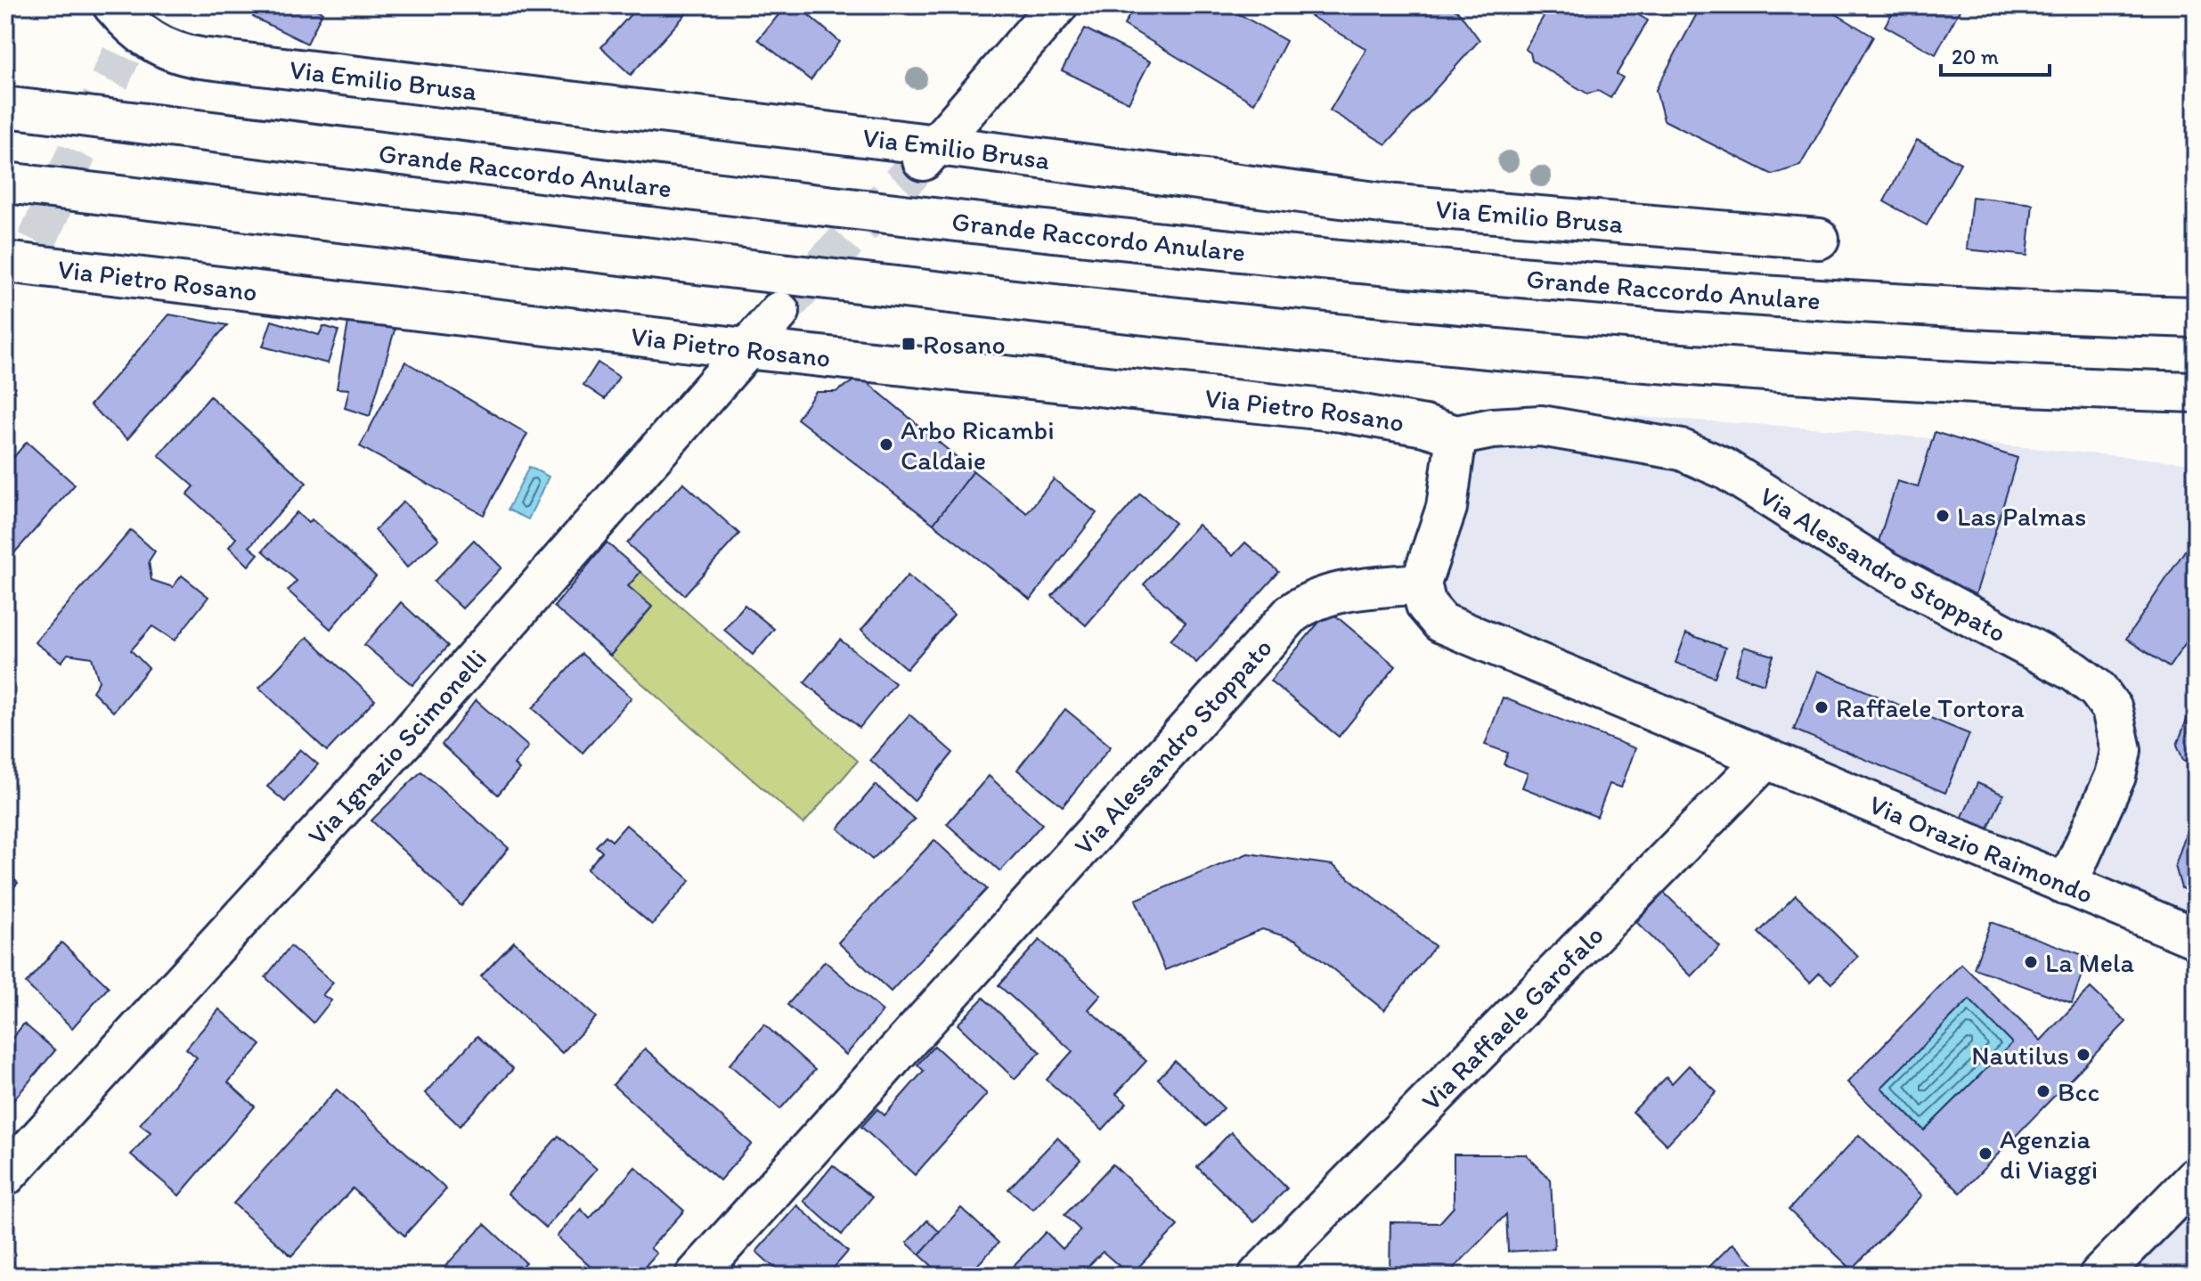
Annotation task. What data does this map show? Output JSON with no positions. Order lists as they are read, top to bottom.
{
  "streets": {
    "main road": [
      "Via Emilio Brusa",
      "Grande Raccordo Anulare",
      "Via Pietro Rosano",
      "Via Alessandro Stoppato",
      "Via Ignazio Scimonelli",
      "Via Orazio Raimondo",
      "Via Raffaele Garofalo"
    ]
  },
  "crossings": [
    ["Via Pietro Rosano", "Via Alessandro Stoppato"],
    ["Via Pietro Rosano", "Via Ignazio Scimonelli"],
    ["Via Alessandro Stoppato", "Via Orazio Raimondo"],
    ["Via Orazio Raimondo", "Via Raffaele Garofalo"]
  ],
  "places": {
    "transit": ["Rosano"],
    "other": [
      "Arbo Ricambi Caldaie",
      "Las Palmas",
      "Raffaele Tortora",
      "La Mela",
      "Nautilus",
      "Bcc",
      "Agenzia di Viaggi"
    ]
  },
  "scale_bar": "20 m"
}
